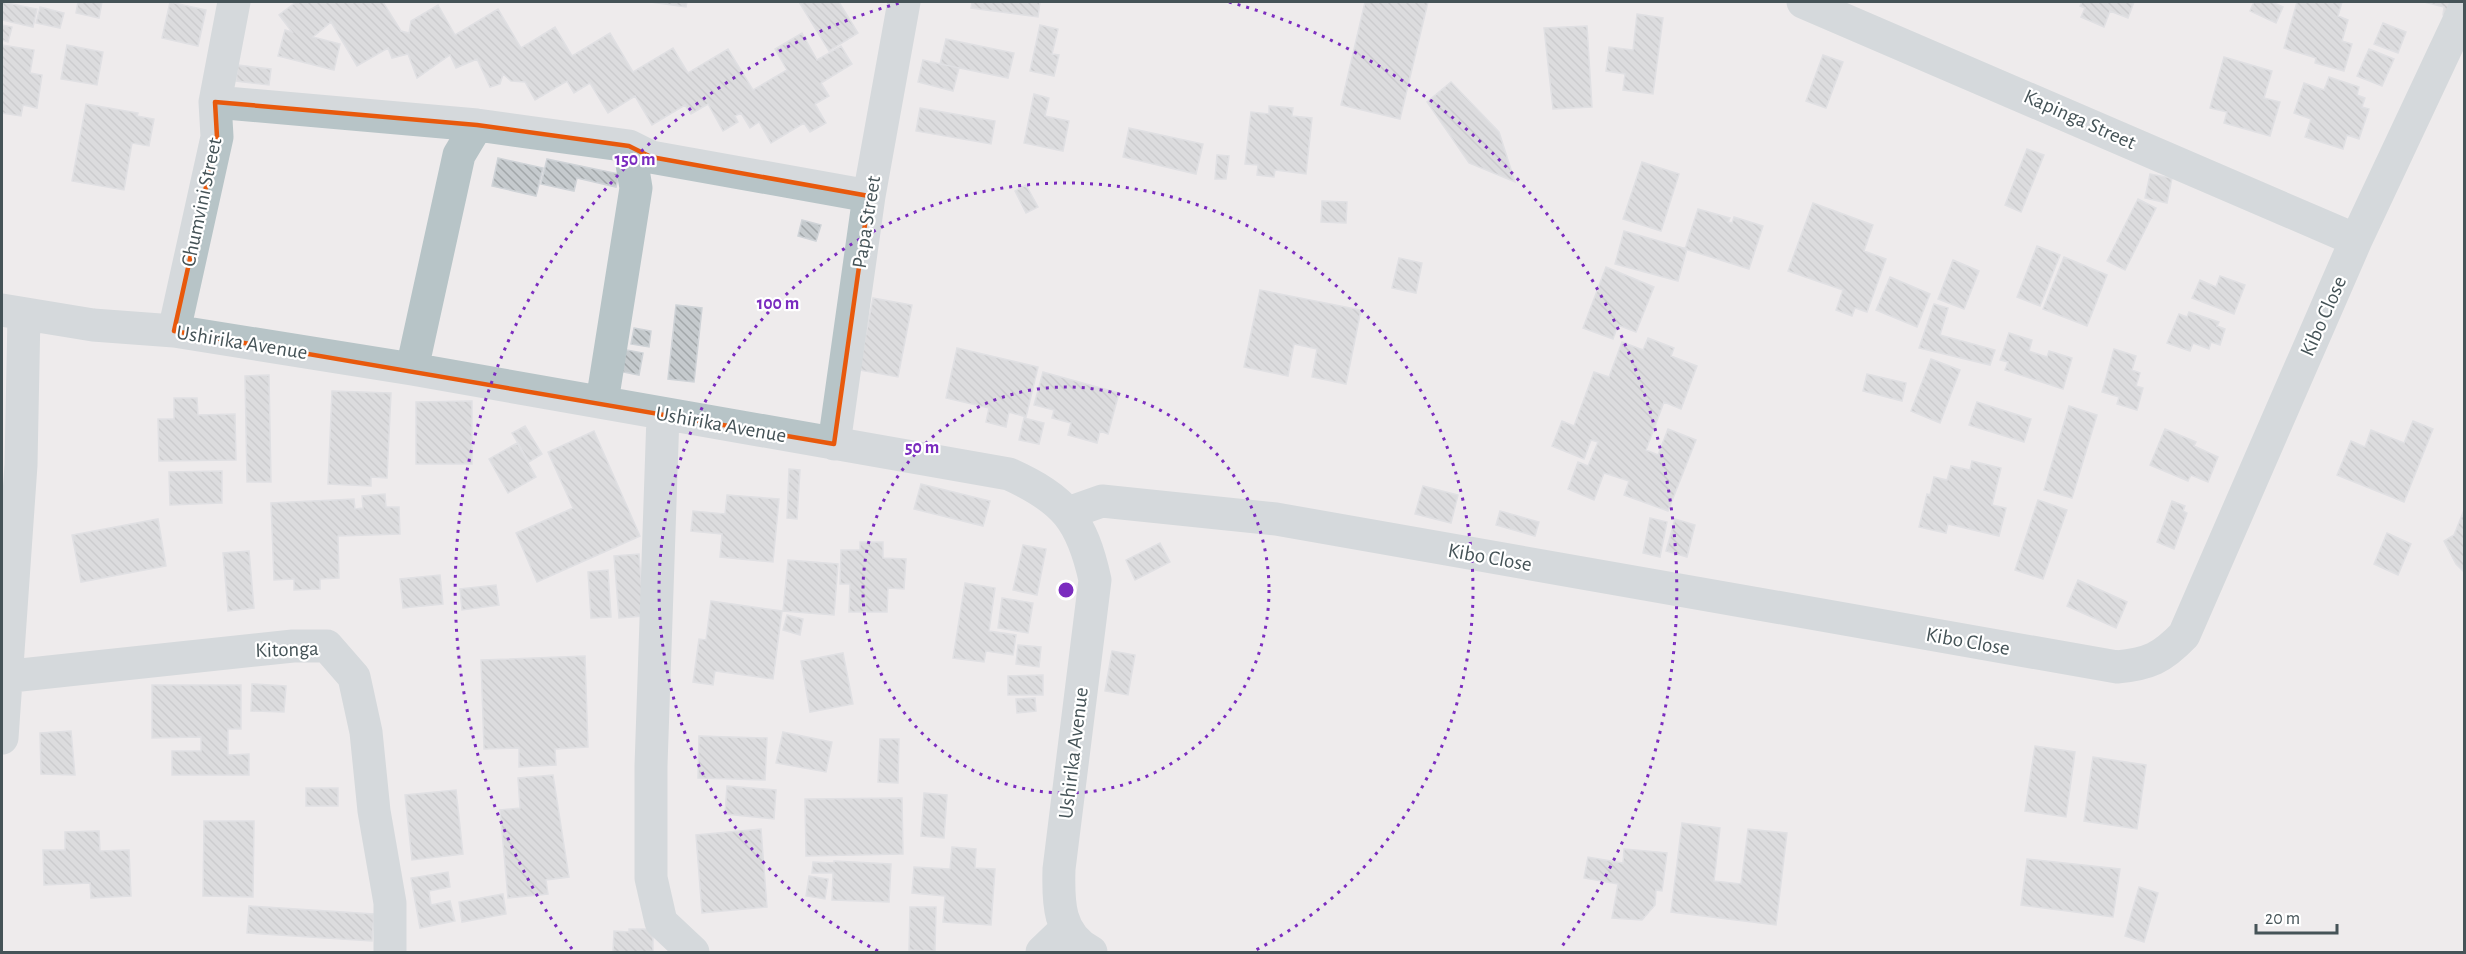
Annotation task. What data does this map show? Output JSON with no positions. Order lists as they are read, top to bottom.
{
  "streets": {
    "street": [
      "Kapinga Street",
      "Chumvini Street",
      "Papa Street",
      "Kibo Close",
      "Ushirika Avenue",
      "Kitonga"
    ]
  },
  "crossings": [
    ["Kapinga Street", "Kibo Close"],
    ["Chumvini Street", "Ushirika Avenue"],
    ["Papa Street", "Ushirika Avenue"],
    ["Kibo Close", "Ushirika Avenue"]
  ],
  "scale_bar": "20 m",
  "rings": ["150 m", "100 m", "50 m"]
}
